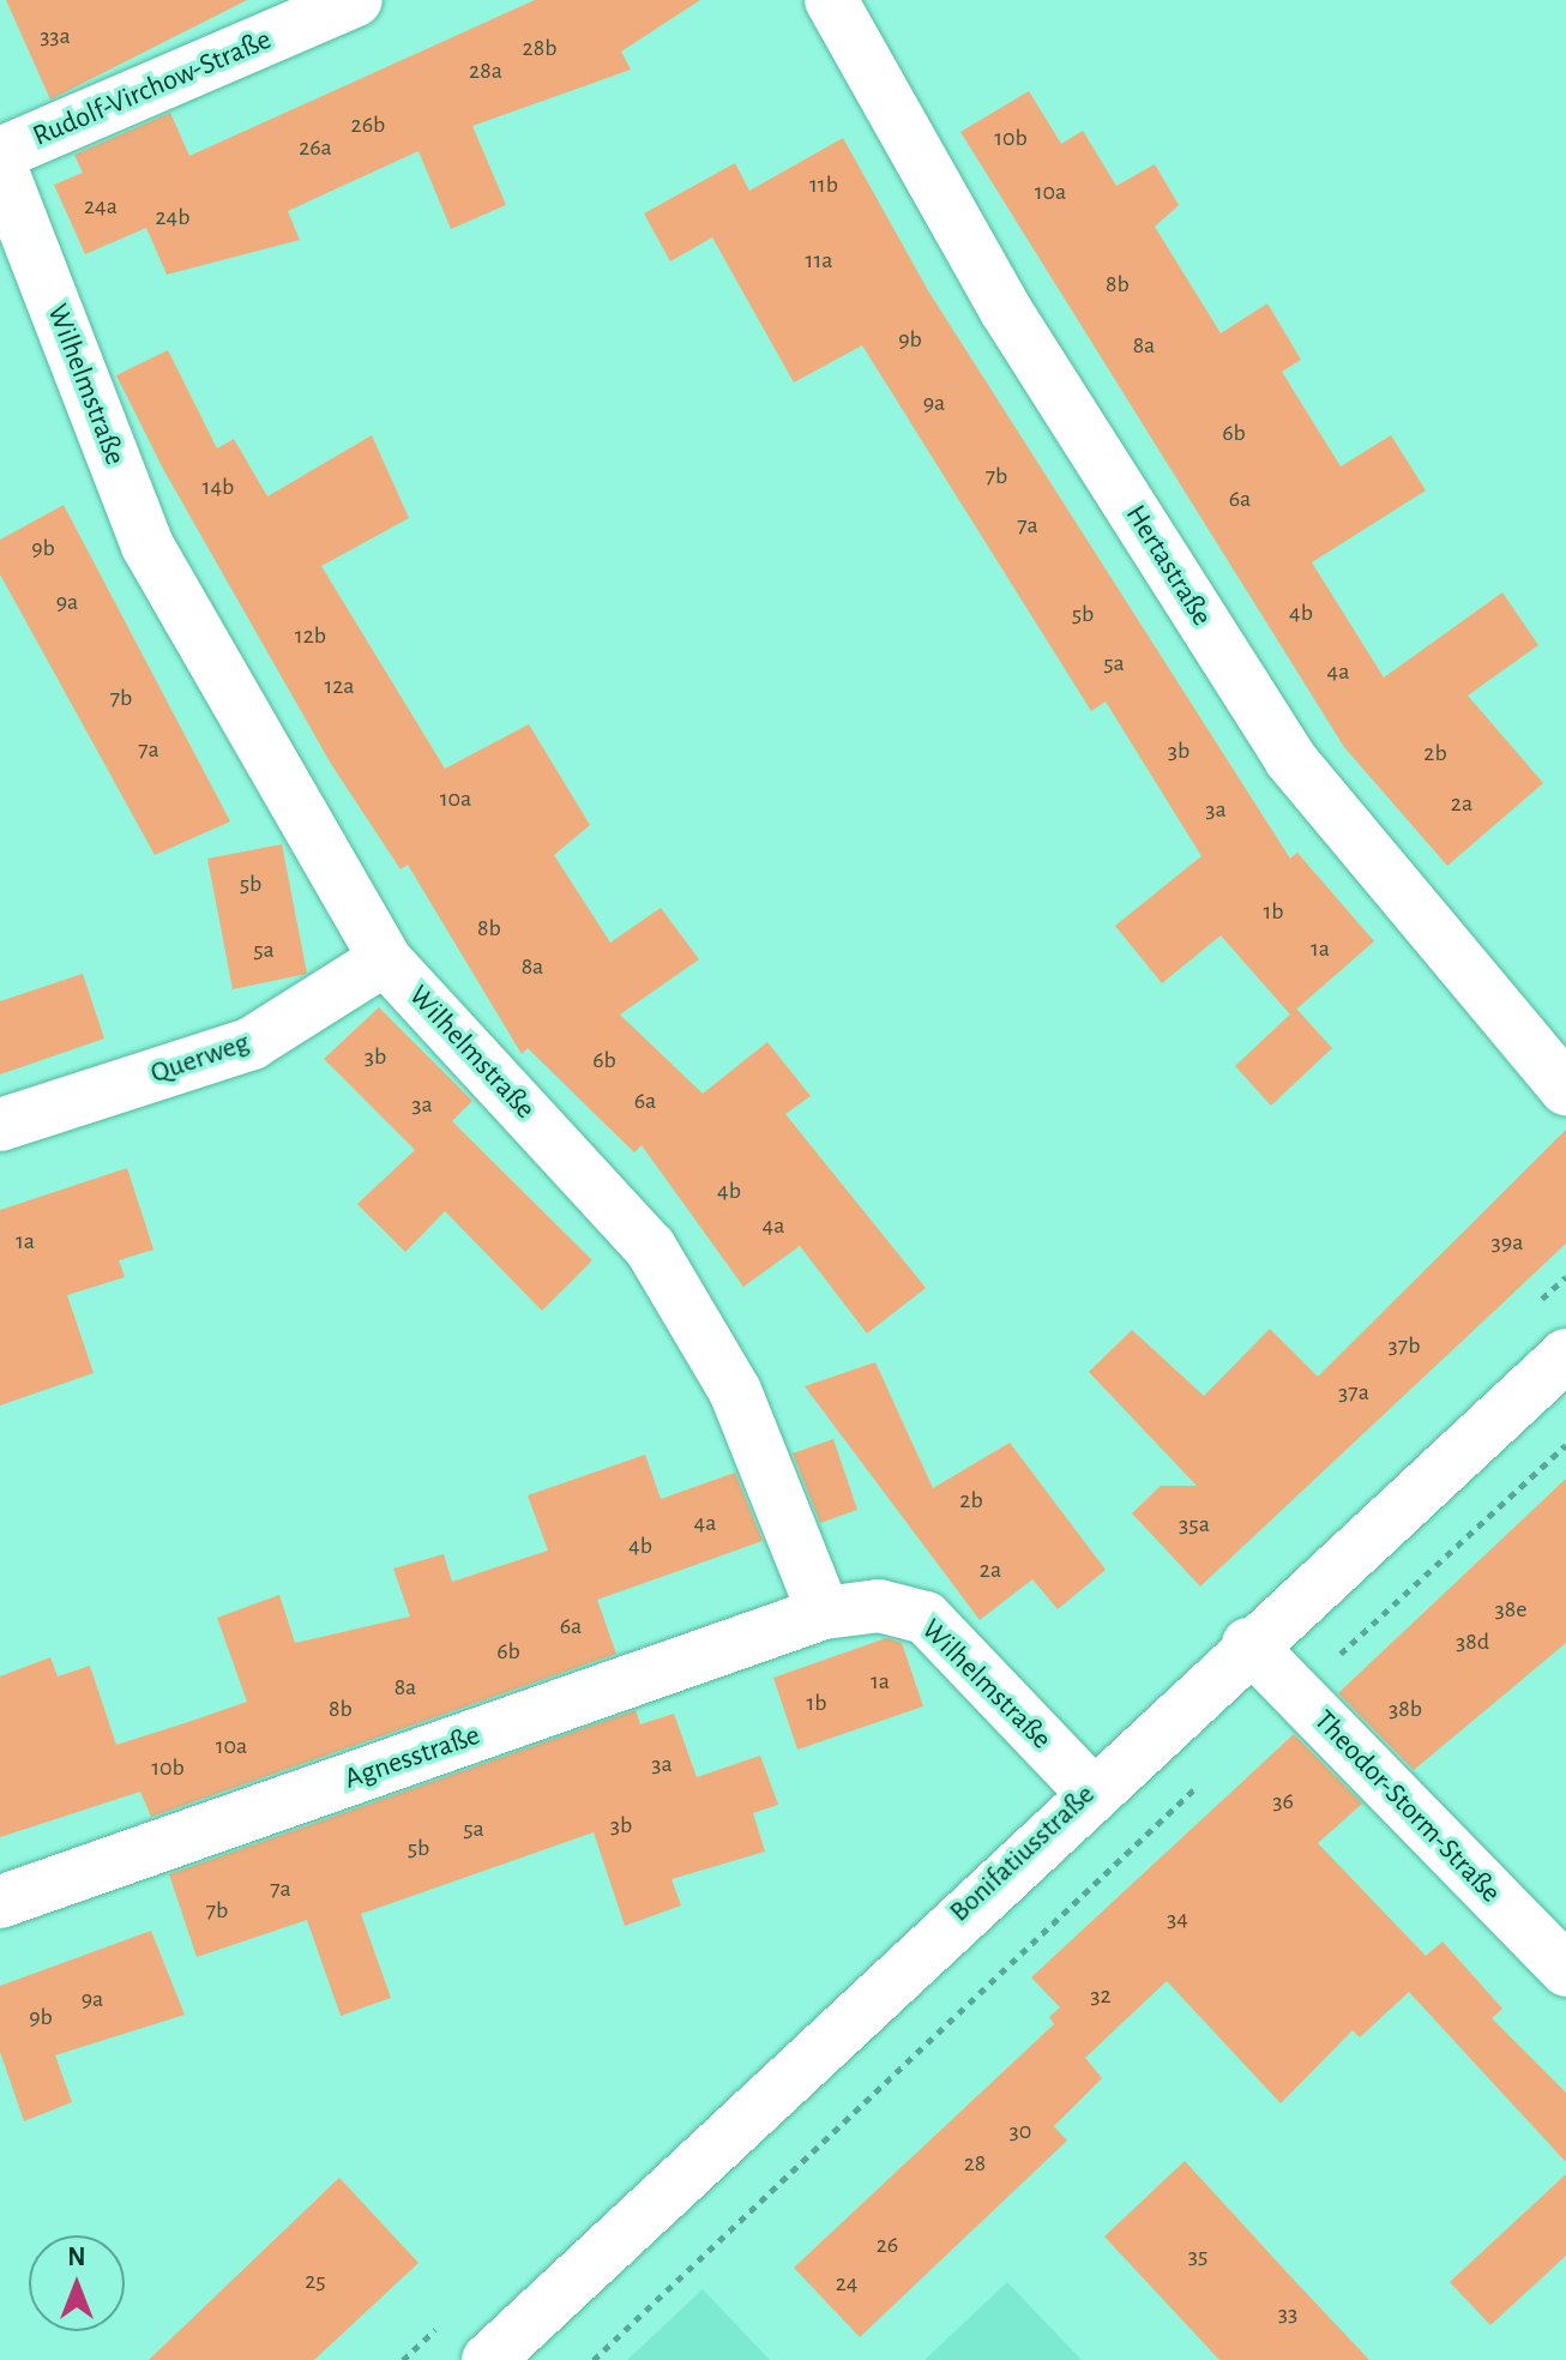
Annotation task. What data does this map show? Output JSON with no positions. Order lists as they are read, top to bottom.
{
  "streets": {
    "street": [
      "Rudolf-Virchow-Straße",
      "Wilhelmstraße",
      "Hertastraße",
      "Querweg",
      "Agnesstraße",
      "Theodor-Storm-Straße",
      "Bonifatiusstraße"
    ]
  },
  "crossings": [
    ["Wilhelmstraße", "Querweg"],
    ["Wilhelmstraße", "Agnesstraße"],
    ["Wilhelmstraße", "Bonifatiusstraße"],
    ["Theodor-Storm-Straße", "Bonifatiusstraße"]
  ],
  "house_numbers": [
    "33a",
    "28b",
    "28a",
    "26b",
    "10b",
    "26a",
    "11b",
    "10a",
    "24a",
    "24b",
    "11a",
    "8b",
    "9b",
    "8a",
    "9a",
    "6b",
    "7b",
    "14b",
    "6a",
    "7a",
    "9b",
    "9a",
    "4b",
    "5b",
    "12b",
    "5a",
    "4a",
    "12a",
    "7b",
    "7a",
    "3b",
    "2b",
    "10a",
    "2a",
    "3a",
    "5b",
    "1b",
    "8b",
    "1a",
    "5a",
    "8a",
    "3b",
    "6b",
    "6a",
    "3a",
    "4b",
    "4a",
    "1a",
    "39a",
    "37b",
    "37a",
    "2b",
    "4a",
    "35a",
    "4b",
    "2a",
    "38e",
    "6a",
    "38d",
    "6b",
    "1a",
    "8a",
    "1b",
    "8b",
    "38b",
    "10a",
    "3a",
    "10b",
    "36",
    "3b",
    "5a",
    "5b",
    "7a",
    "7b",
    "34",
    "32",
    "9a",
    "9b",
    "30",
    "28",
    "26",
    "35",
    "25",
    "24",
    "33"
  ],
  "north": "top"
}
